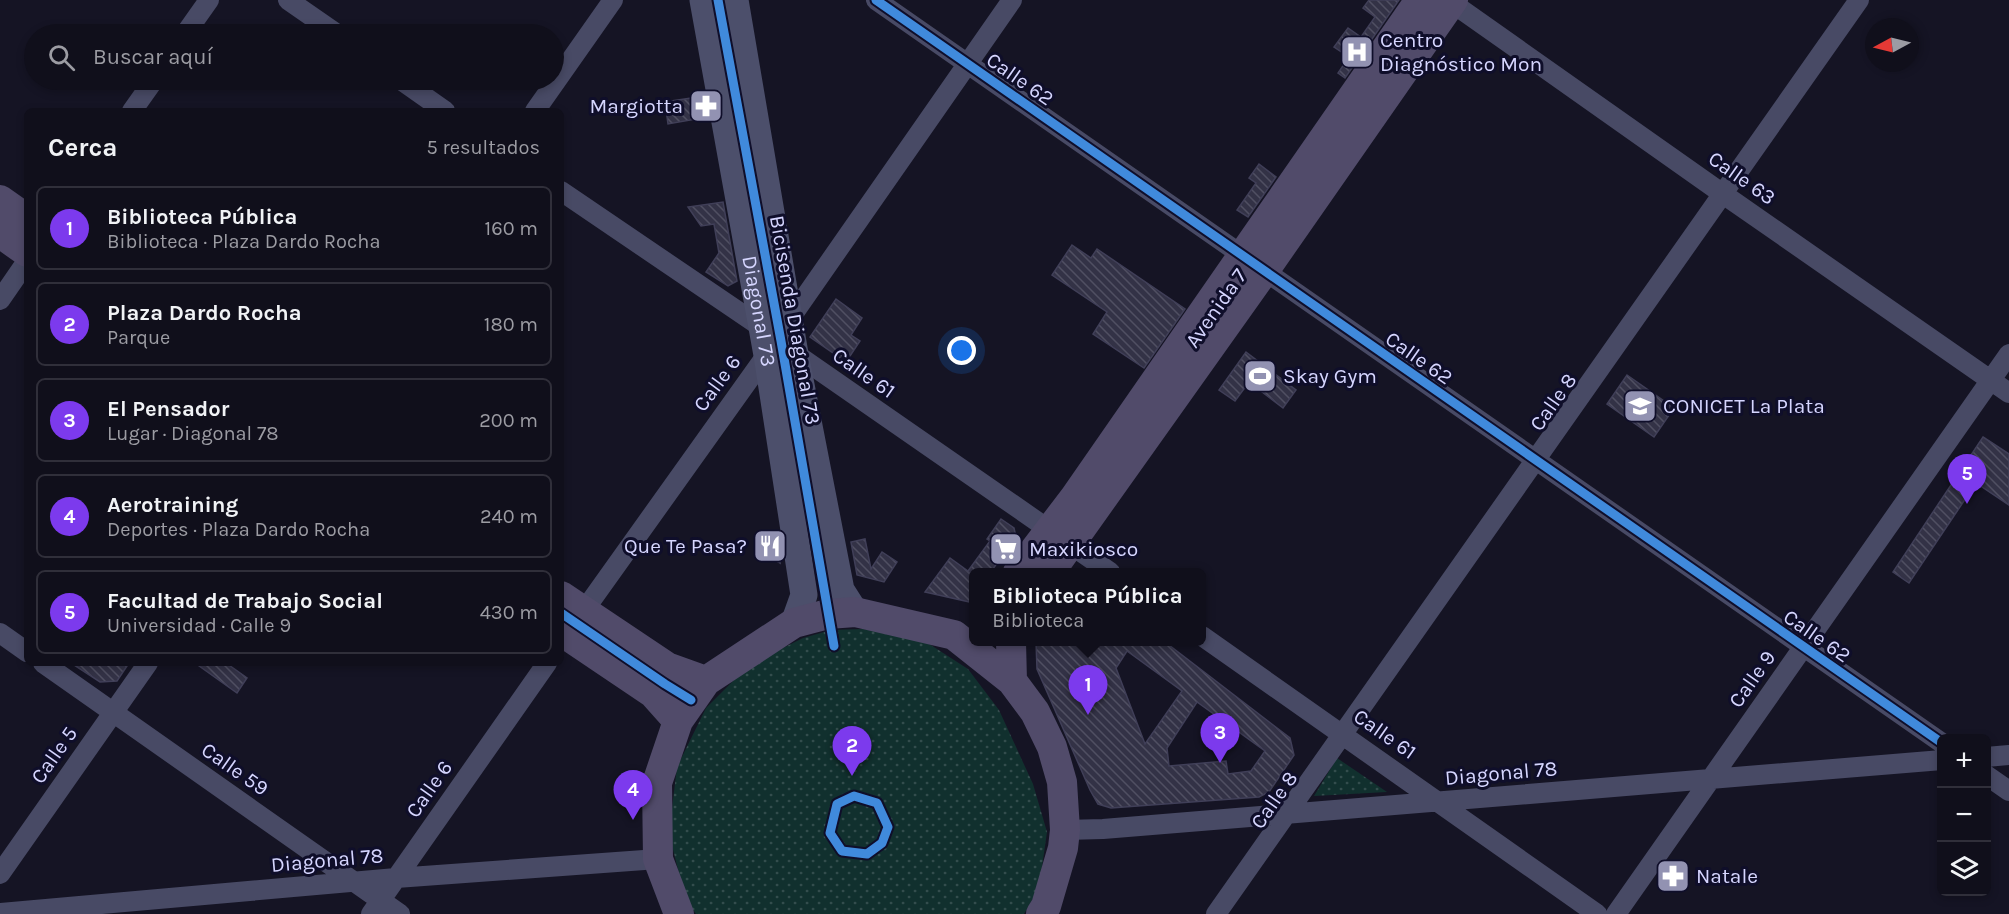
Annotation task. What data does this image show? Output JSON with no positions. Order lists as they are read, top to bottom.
{
  "streets": {
    "main road": ["Avenida 7", "Diagonal 73"],
    "street": [
      "Calle 62",
      "Calle 63",
      "Calle 61",
      "Calle 6",
      "Calle 8",
      "Calle 9",
      "Calle 5",
      "Calle 59",
      "Diagonal 78"
    ],
    "cycle path": ["Bicisenda Diagonal 73"]
  },
  "crossings": [
    ["Calle 62", "Avenida 7"],
    ["Calle 62", "Calle 6"],
    ["Calle 62", "Calle 8"],
    ["Calle 62", "Calle 9"],
    ["Calle 63", "Avenida 7"],
    ["Calle 63", "Calle 8"],
    ["Calle 63", "Calle 9"],
    ["Avenida 7", "Calle 61"],
    ["Diagonal 73", "Calle 61"],
    ["Diagonal 73", "Calle 6"],
    ["Calle 61", "Calle 6"],
    ["Calle 61", "Calle 8"],
    ["Calle 61", "Diagonal 78"],
    ["Calle 6", "Calle 59"],
    ["Calle 6", "Diagonal 78"],
    ["Calle 8", "Diagonal 78"],
    ["Calle 9", "Diagonal 78"],
    ["Calle 5", "Calle 59"],
    ["Calle 59", "Diagonal 78"]
  ],
  "places": {
    "hospital": ["Centro Diagnóstico Mon"],
    "pharmacy": ["Margiotta", "Natale"],
    "sports": ["Skay Gym"],
    "school or university": ["CONICET La Plata"],
    "restaurant": ["Que Te Pasa?"],
    "supermarket": ["Maxikiosco"]
  },
  "north": "left",
  "page": {
    "search": "Buscar aquí",
    "heading": ["Cerca", "5 resultados"],
    "list": [
      {
        "mark": "1",
        "name": "Biblioteca Pública",
        "note": "Biblioteca · Plaza Dardo Rocha",
        "value": "160 m"
      },
      {
        "mark": "2",
        "name": "Plaza Dardo Rocha",
        "note": "Parque",
        "value": "180 m"
      },
      {
        "mark": "3",
        "name": "El Pensador",
        "note": "Lugar · Diagonal 78",
        "value": "200 m"
      },
      {
        "mark": "4",
        "name": "Aerotraining",
        "note": "Deportes · Plaza Dardo Rocha",
        "value": "240 m"
      },
      {
        "mark": "5",
        "name": "Facultad de Trabajo Social",
        "note": "Universidad · Calle 9",
        "value": "430 m"
      }
    ],
    "pins": [
      "5",
      "1",
      "3",
      "2",
      "4"
    ],
    "popup": ["Biblioteca Pública", "Biblioteca"],
    "map_buttons": ["+", "−"]
  }
}
